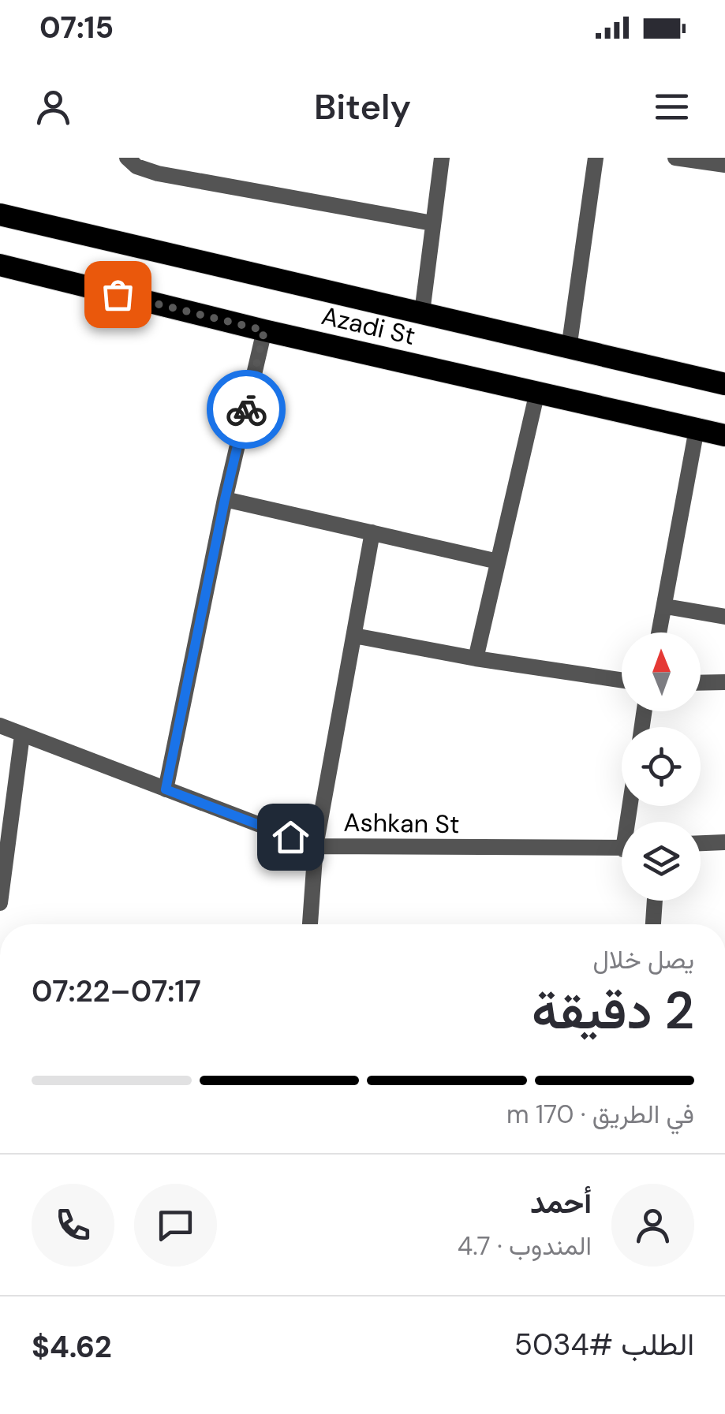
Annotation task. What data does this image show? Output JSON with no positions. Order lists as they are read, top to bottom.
{
  "streets": {
    "highway": ["Azadi St"],
    "street": ["Ashkan St"]
  },
  "north": "top",
  "page": {
    "status": "07:15",
    "header": "Bitely",
    "heading": ["2 دقيقة", "يصل خلال", "07:17–07:22"],
    "panel": [
      "أحمد",
      "المندوب · 4.7",
      "الطلب #5034",
      "$4.62"
    ],
    "bar": "في الطريق · 170 m"
  }
}
